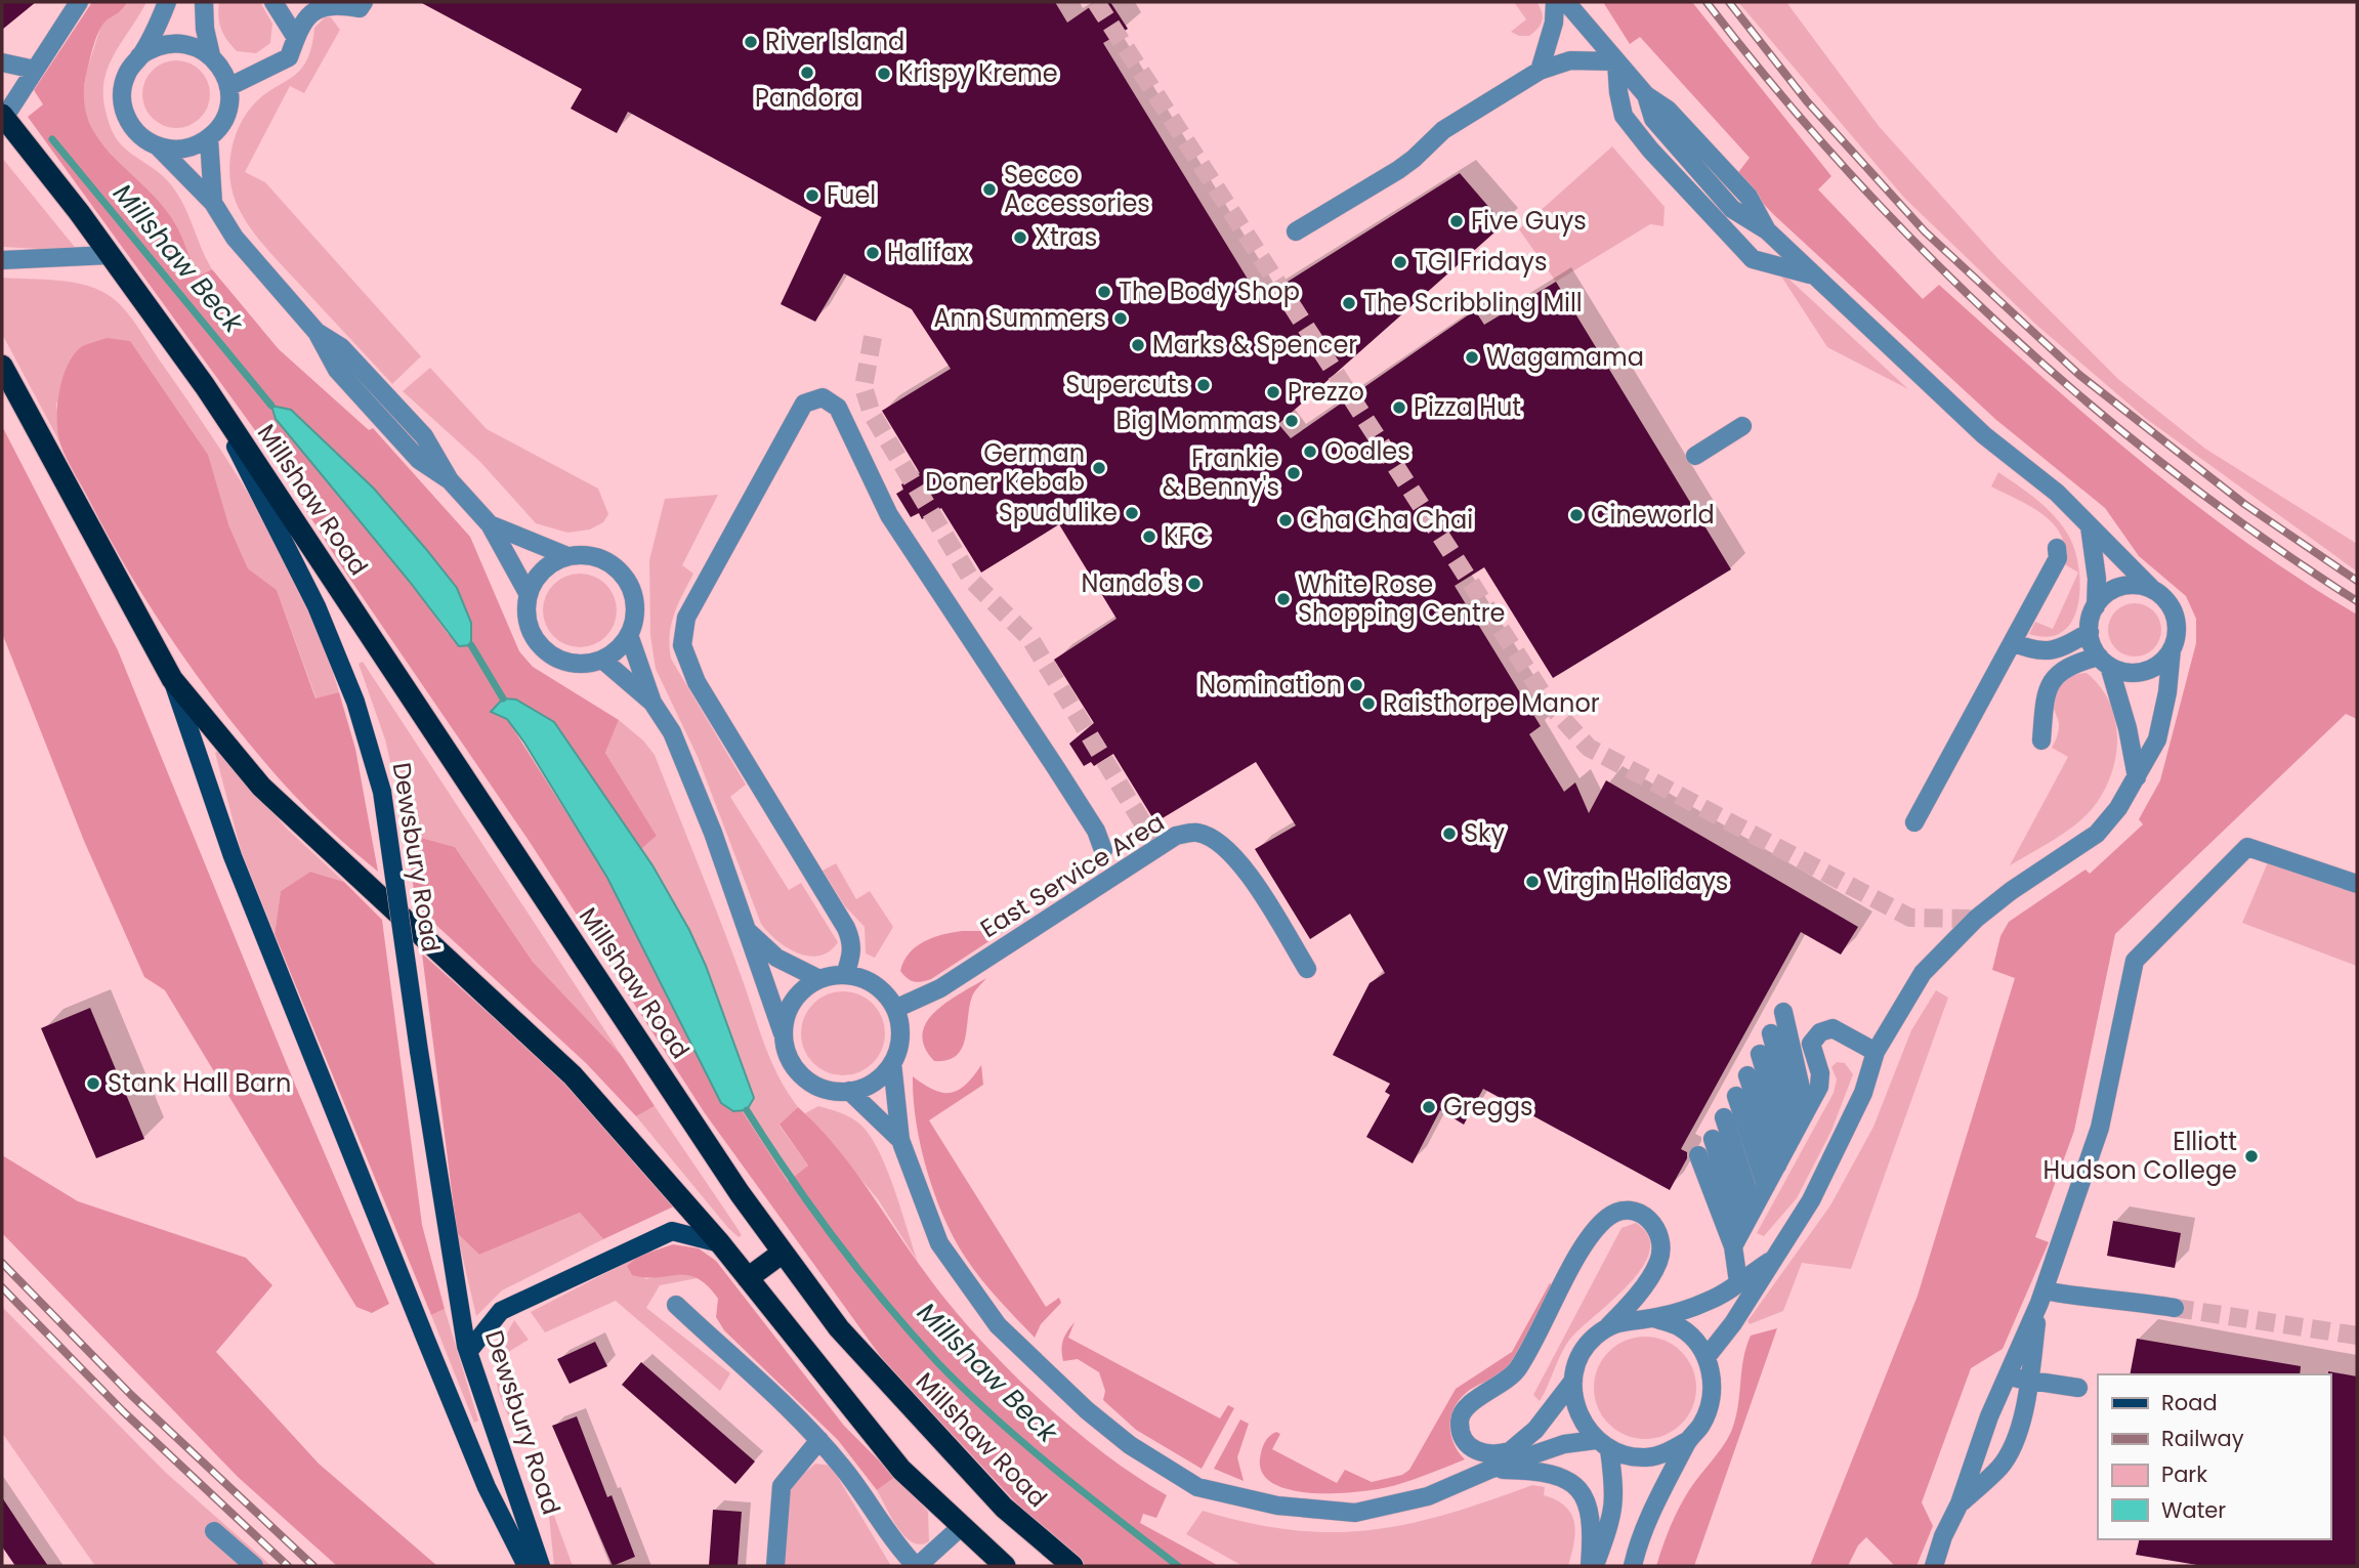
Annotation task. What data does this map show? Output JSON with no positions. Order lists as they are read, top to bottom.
{
  "streets": {
    "highway": ["Millshaw Road", "Dewsbury Road"],
    "street": ["East Service Area"]
  },
  "crossings": [
    ["Millshaw Road", "Dewsbury Road"]
  ],
  "water": ["Millshaw Beck"],
  "places": [
    "River Island",
    "Pandora",
    "Krispy Kreme",
    "Secco Accessories",
    "Fuel",
    "Five Guys",
    "Xtras",
    "Halifax",
    "TGI Fridays",
    "The Body Shop",
    "The Scribbling Mill",
    "Ann Summers",
    "Marks & Spencer",
    "Wagamama",
    "Supercuts",
    "Prezzo",
    "Pizza Hut",
    "Big Mommas",
    "Oodles",
    "German Doner Kebab",
    "Frankie & Benny's",
    "Spudulike",
    "Cineworld",
    "Cha Cha Chai",
    "KFC",
    "Nando's",
    "White Rose Shopping Centre",
    "Nomination",
    "Raisthorpe Manor",
    "Sky",
    "Virgin Holidays",
    "Stank Hall Barn",
    "Greggs",
    "Elliott Hudson College"
  ],
  "legend": [
    "Road",
    "Railway",
    "Park",
    "Water"
  ]
}
